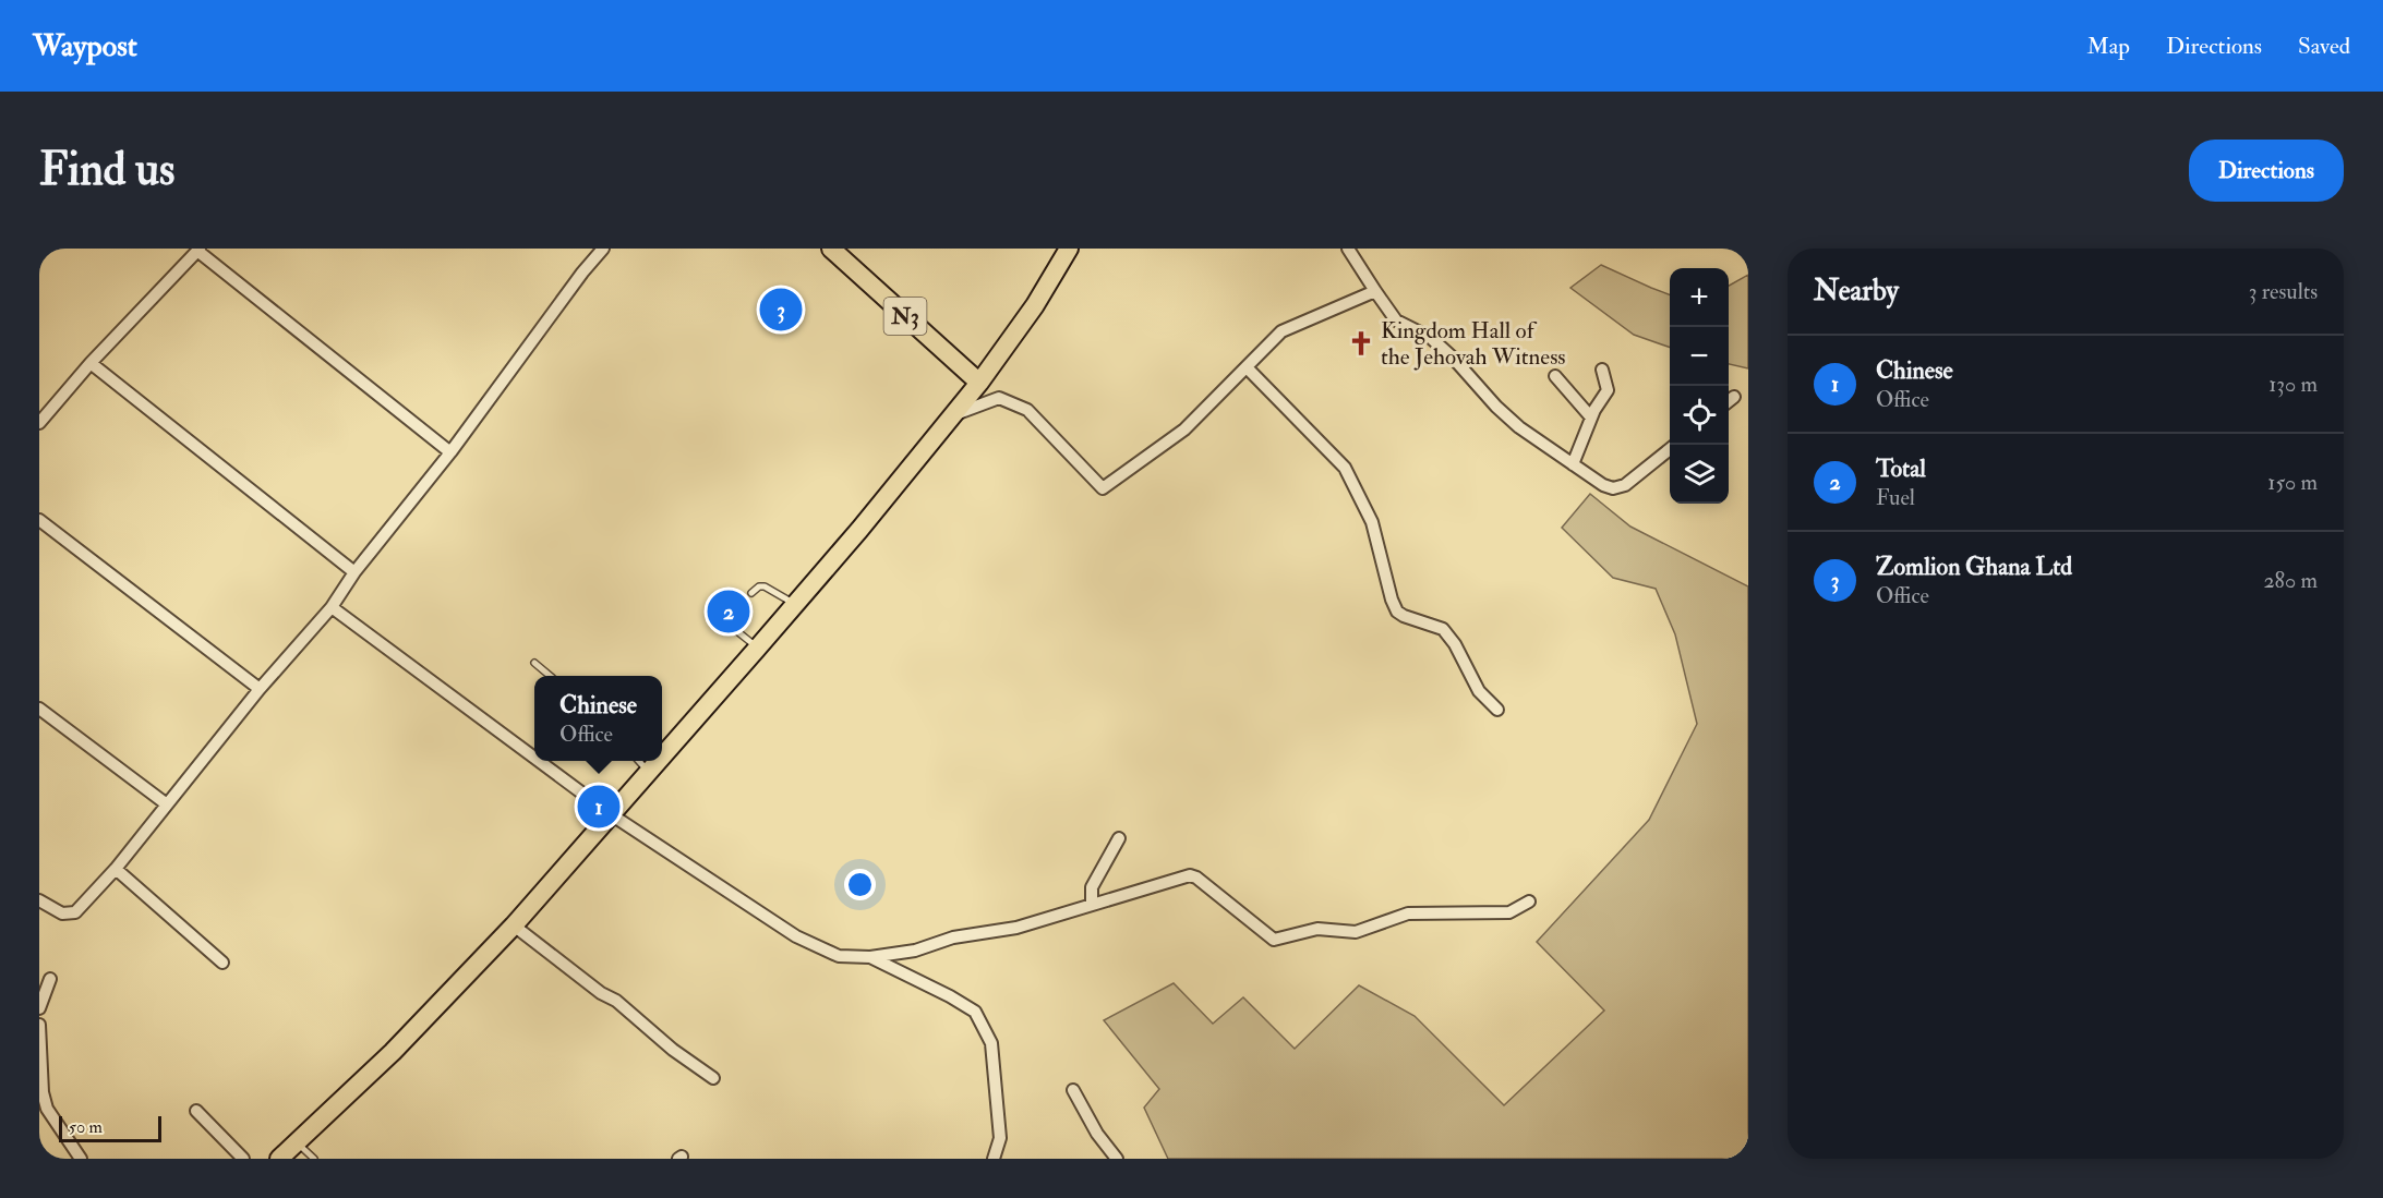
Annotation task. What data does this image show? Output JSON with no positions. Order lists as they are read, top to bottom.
{
  "streets": {
    "main road": ["N3"]
  },
  "places": {
    "church": ["Kingdom Hall of the Jehovah Witness"]
  },
  "scale_bar": "50 m",
  "page": {
    "header": "Waypost",
    "nav": ["Map", "Directions", "Saved"],
    "buttons": "Directions",
    "title": "Find us",
    "heading": ["Nearby", "3 results"],
    "map_buttons": ["+", "−"],
    "pins": ["3", "2", "1"],
    "list": [
      {
        "mark": "1",
        "name": "Chinese",
        "note": "Office",
        "value": "130 m"
      },
      {
        "mark": "2",
        "name": "Total",
        "note": "Fuel",
        "value": "150 m"
      },
      {
        "mark": "3",
        "name": "Zomlion Ghana Ltd",
        "note": "Office",
        "value": "280 m"
      }
    ],
    "popup": ["Chinese", "Office"],
    "scale": "50 m"
  }
}
